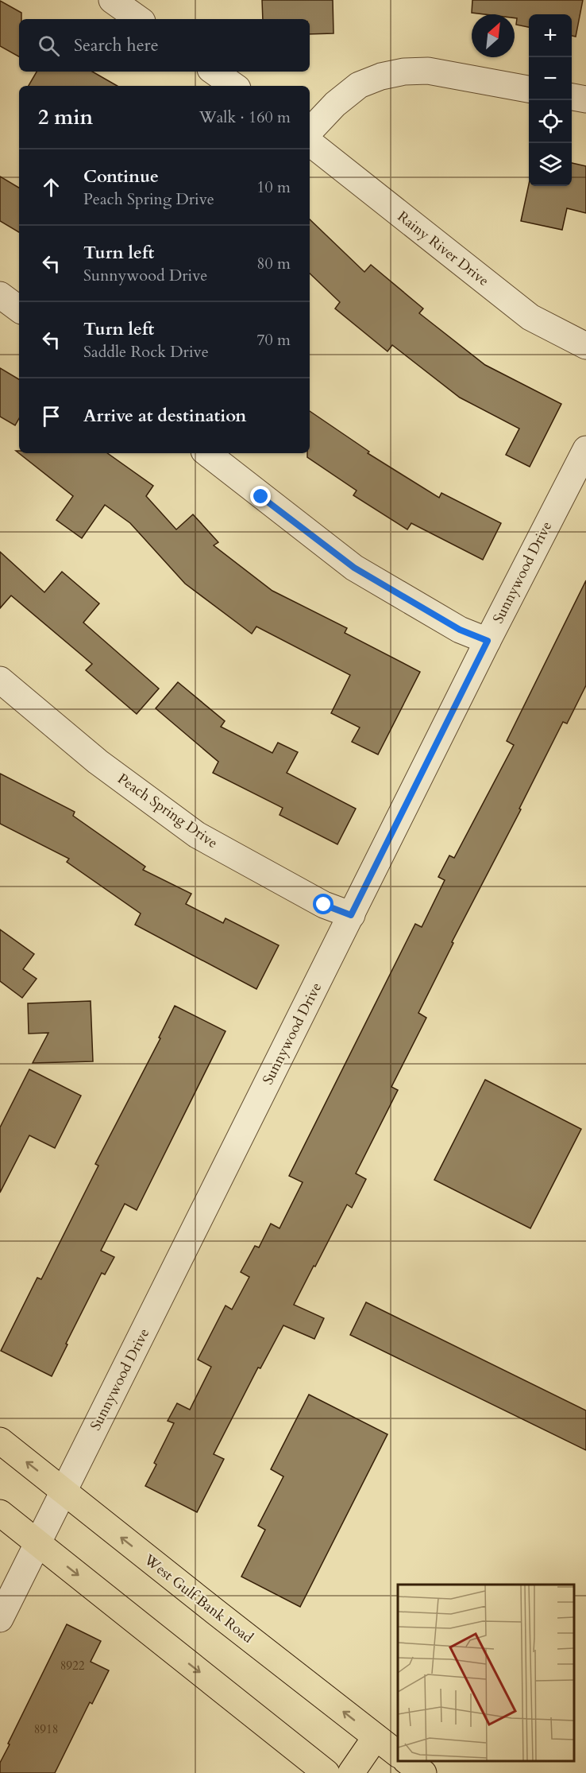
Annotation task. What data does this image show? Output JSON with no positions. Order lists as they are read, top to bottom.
{
  "streets": {
    "main road": ["West Gulf Bank Road"],
    "street": ["Rainy River Drive", "Sunnywood Drive", "Peach Spring Drive"]
  },
  "crossings": [
    ["Sunnywood Drive", "Peach Spring Drive"],
    ["Sunnywood Drive", "West Gulf Bank Road"]
  ],
  "house_numbers": ["8922", "8918"],
  "north": "top right",
  "page": {
    "map_buttons": ["+", "−"],
    "search": "Search here",
    "heading": ["2 min", "Walk · 160 m"],
    "list": [
      ["Continue", "Peach Spring Drive", "10 m"],
      ["Turn left", "Sunnywood Drive", "80 m"],
      ["Turn left", "Saddle Rock Drive", "70 m"],
      "Arrive at destination"
    ]
  }
}
